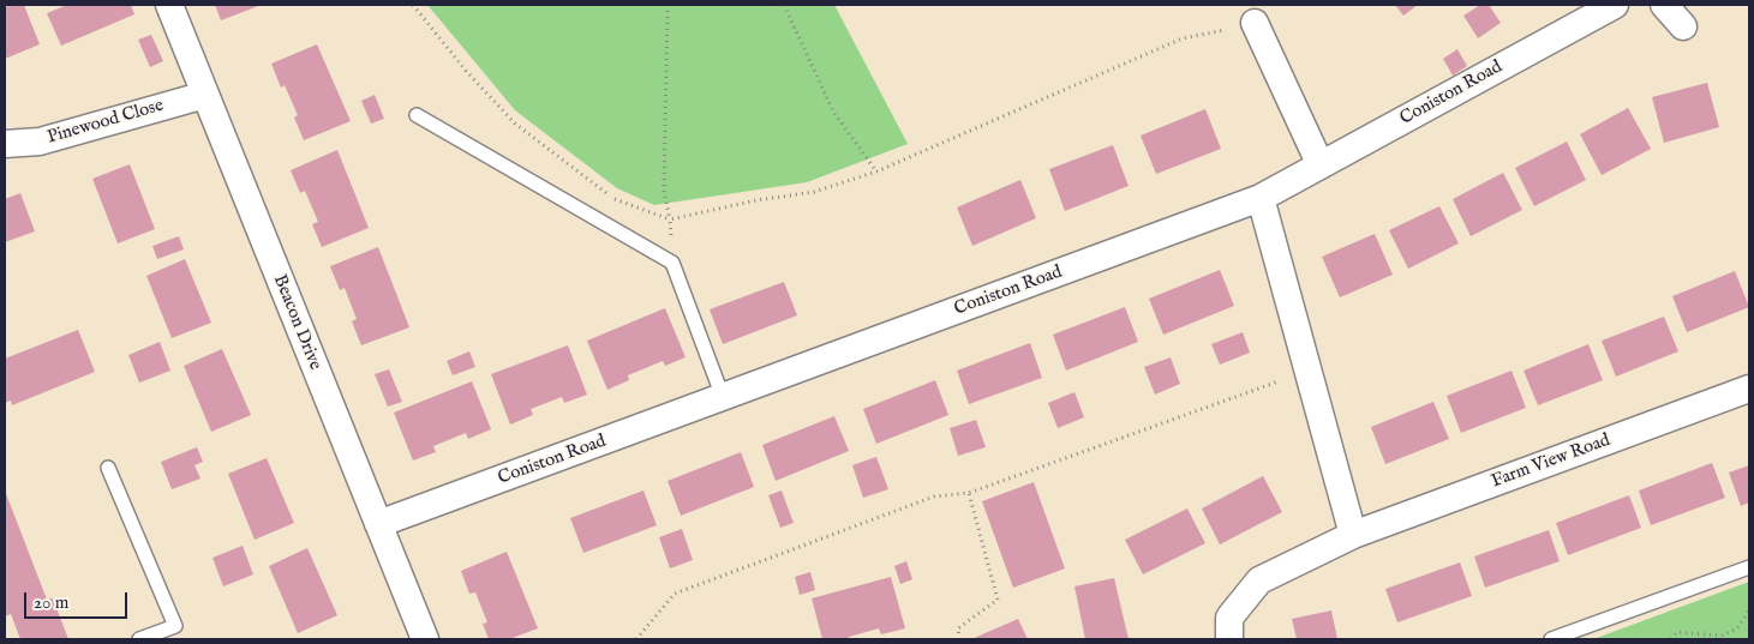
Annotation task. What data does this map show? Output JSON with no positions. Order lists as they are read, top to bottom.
{
  "streets": {
    "street": [
      "Coniston Road",
      "Pinewood Close",
      "Beacon Drive",
      "Farm View Road"
    ]
  },
  "crossings": [
    ["Coniston Road", "Beacon Drive"],
    ["Pinewood Close", "Beacon Drive"]
  ],
  "scale_bar": "20 m"
}
